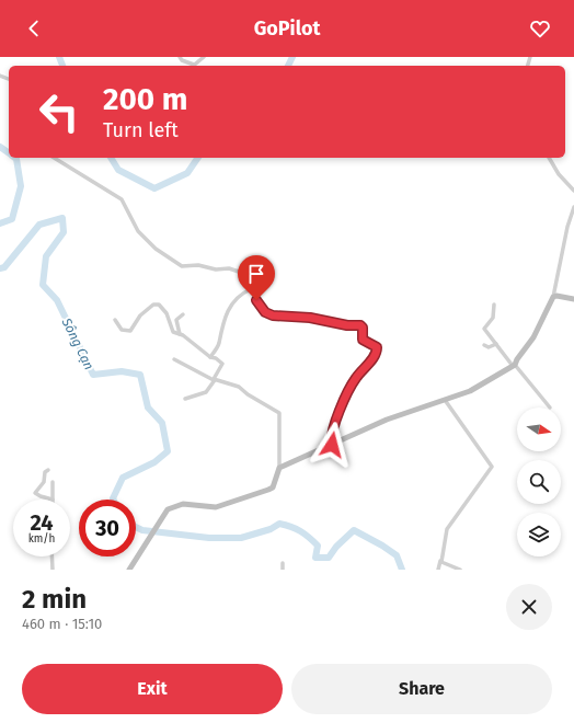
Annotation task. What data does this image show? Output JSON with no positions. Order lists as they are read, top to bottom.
{
  "water": ["Sông Cạn"],
  "north": "right",
  "page": {
    "header": "GoPilot",
    "turn": ["200 m", "Turn left"],
    "speed": "24 km/h",
    "limit": "30",
    "heading": ["2 min", "460 m · 15:10"],
    "buttons": ["Exit", "Share"]
  }
}
